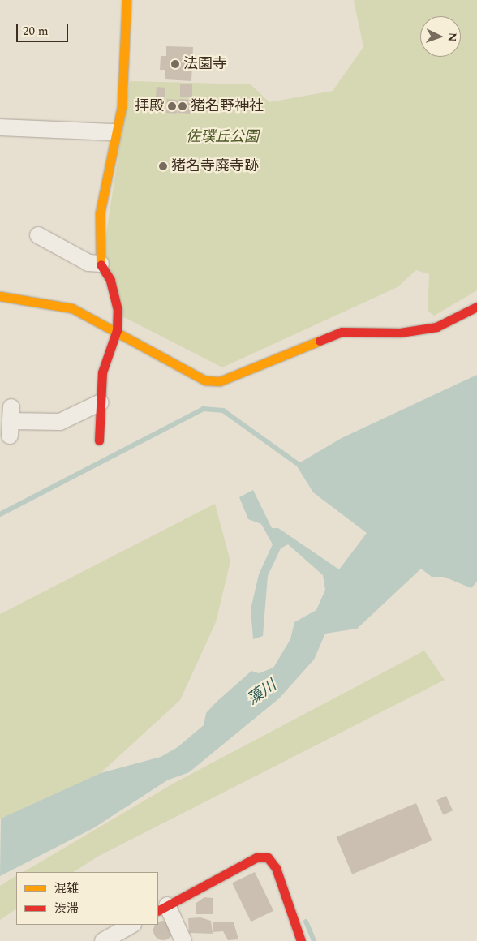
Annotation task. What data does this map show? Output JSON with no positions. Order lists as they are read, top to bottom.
{
  "water": ["藻川"],
  "parks": ["佐璞丘公園"],
  "places": [
    "法園寺",
    "拝殿",
    "猪名野神社",
    "猪名寺廃寺跡"
  ],
  "legend": ["混雑", "渋滞"],
  "scale_bar": "20 m",
  "north": "right"
}
